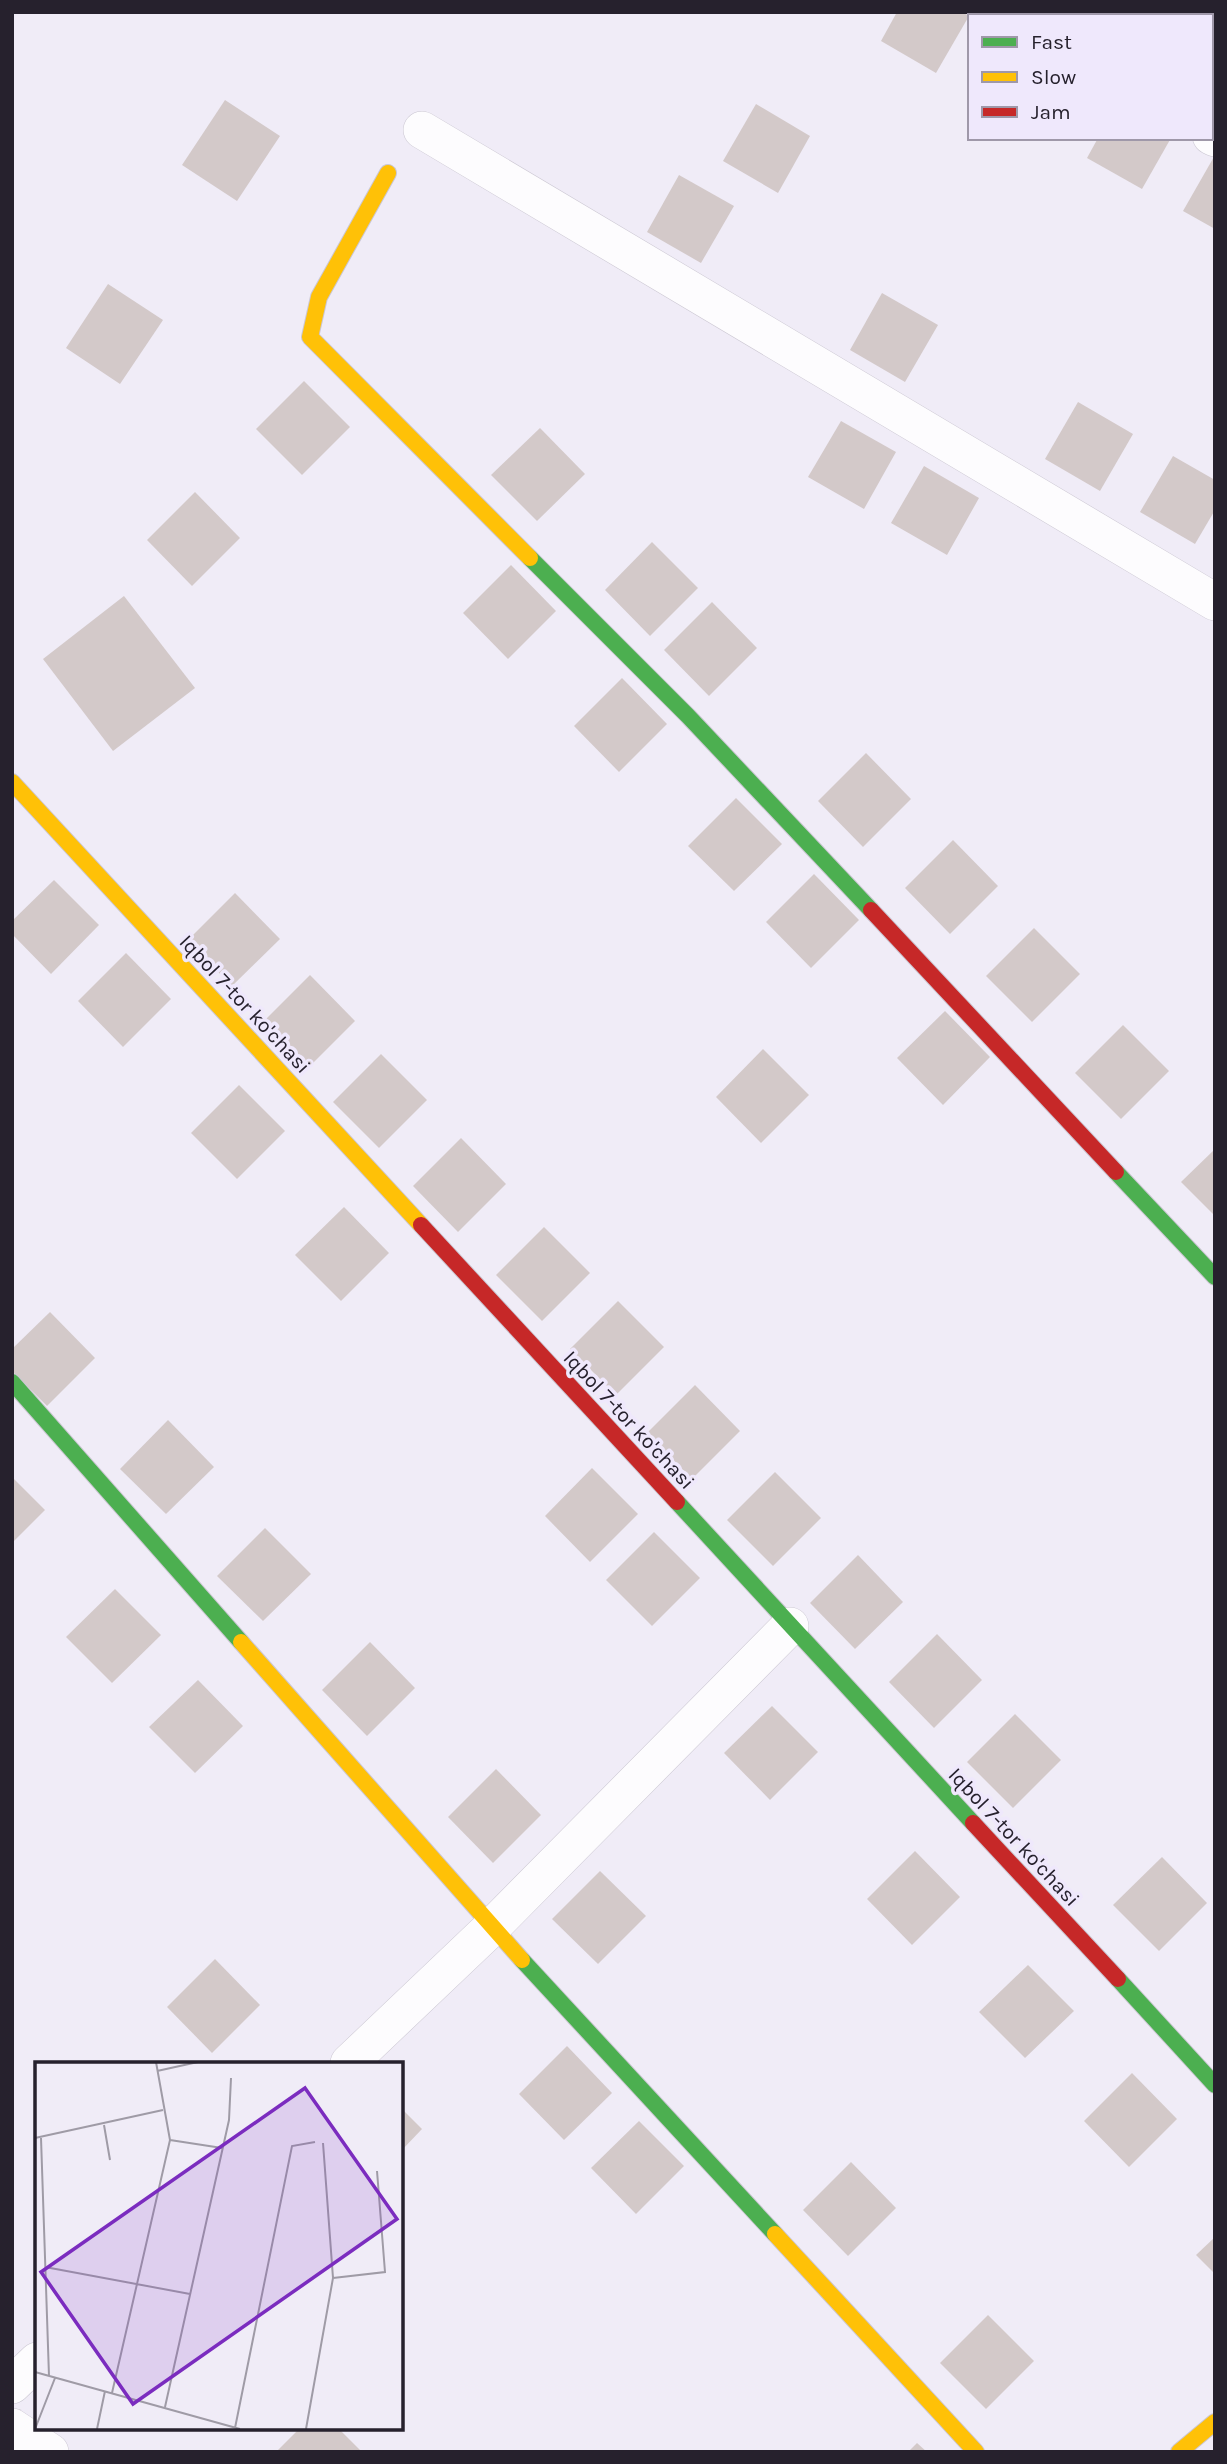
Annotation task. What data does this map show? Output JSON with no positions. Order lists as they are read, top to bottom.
{
  "streets": {
    "street": ["Iqbol 7-tor ko'chasi"]
  },
  "legend": ["Fast", "Slow", "Jam"]
}
